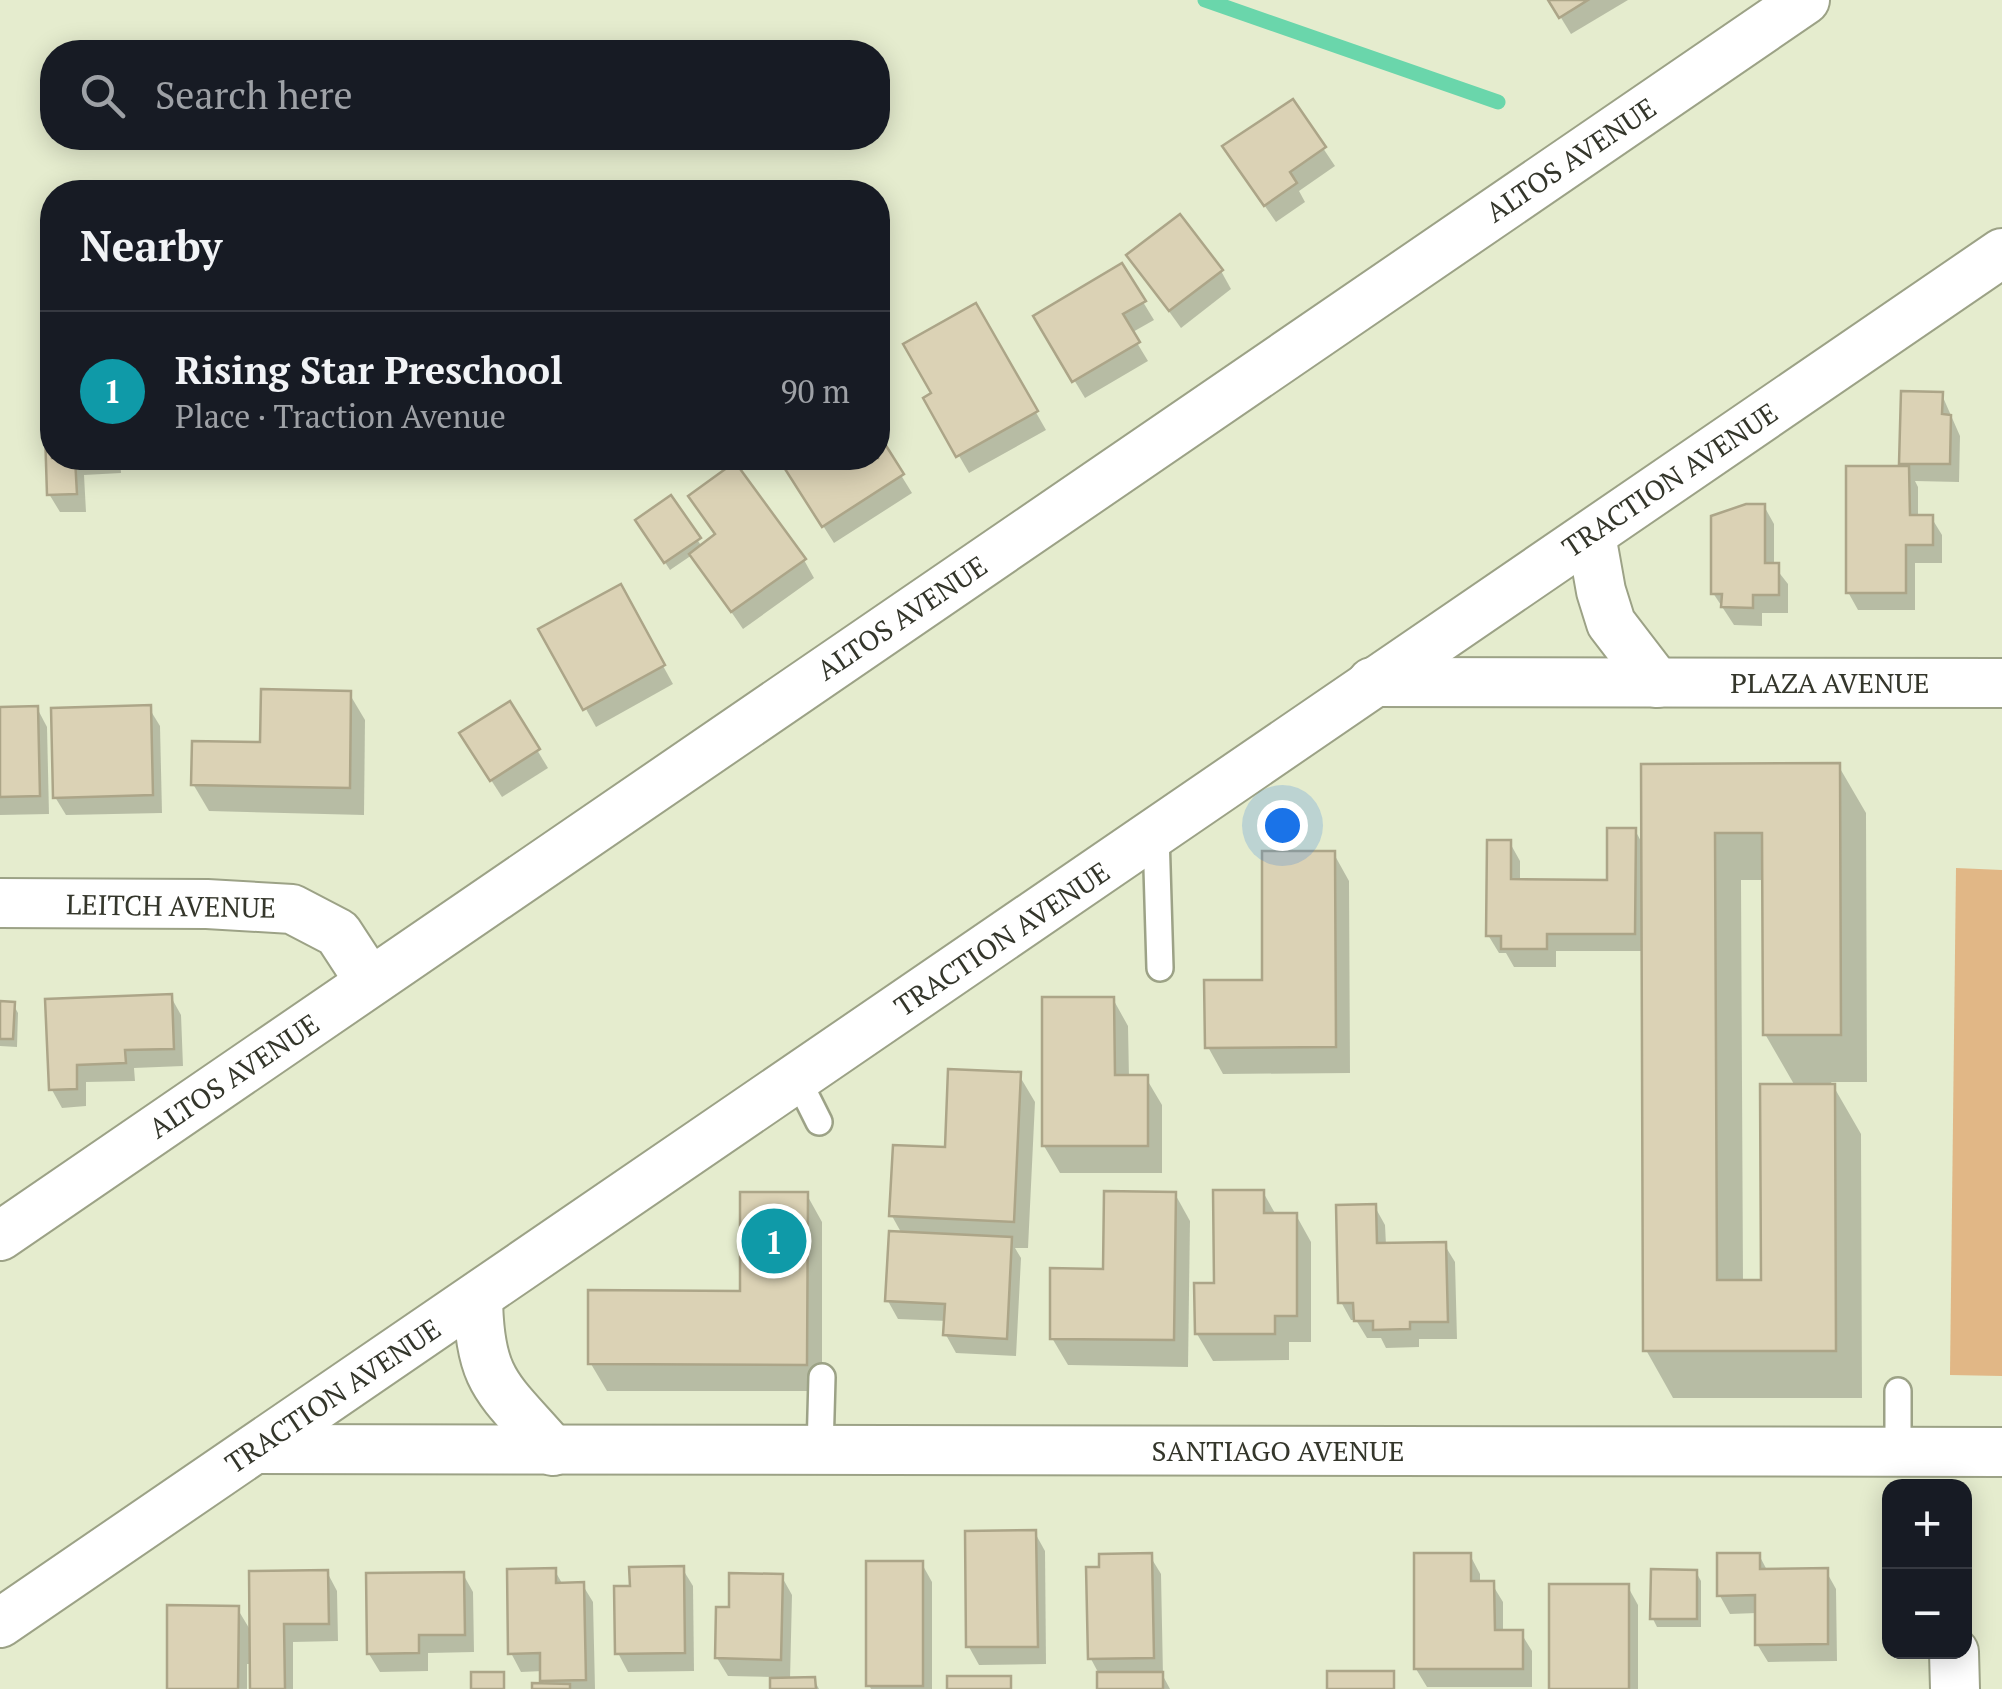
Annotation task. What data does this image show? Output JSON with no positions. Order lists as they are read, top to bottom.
{
  "streets": {
    "street": [
      "ALTOS AVENUE",
      "TRACTION AVENUE",
      "PLAZA AVENUE",
      "LEITCH AVENUE",
      "SANTIAGO AVENUE"
    ]
  },
  "crossings": [
    ["ALTOS AVENUE", "LEITCH AVENUE"],
    ["TRACTION AVENUE", "PLAZA AVENUE"],
    ["TRACTION AVENUE", "SANTIAGO AVENUE"]
  ],
  "page": {
    "search": "Search here",
    "heading": "Nearby",
    "list": [
      {
        "mark": "1",
        "name": "Rising Star Preschool",
        "note": "Place · Traction Avenue",
        "value": "90 m"
      }
    ],
    "pins": "1",
    "map_buttons": ["+", "−"]
  }
}
